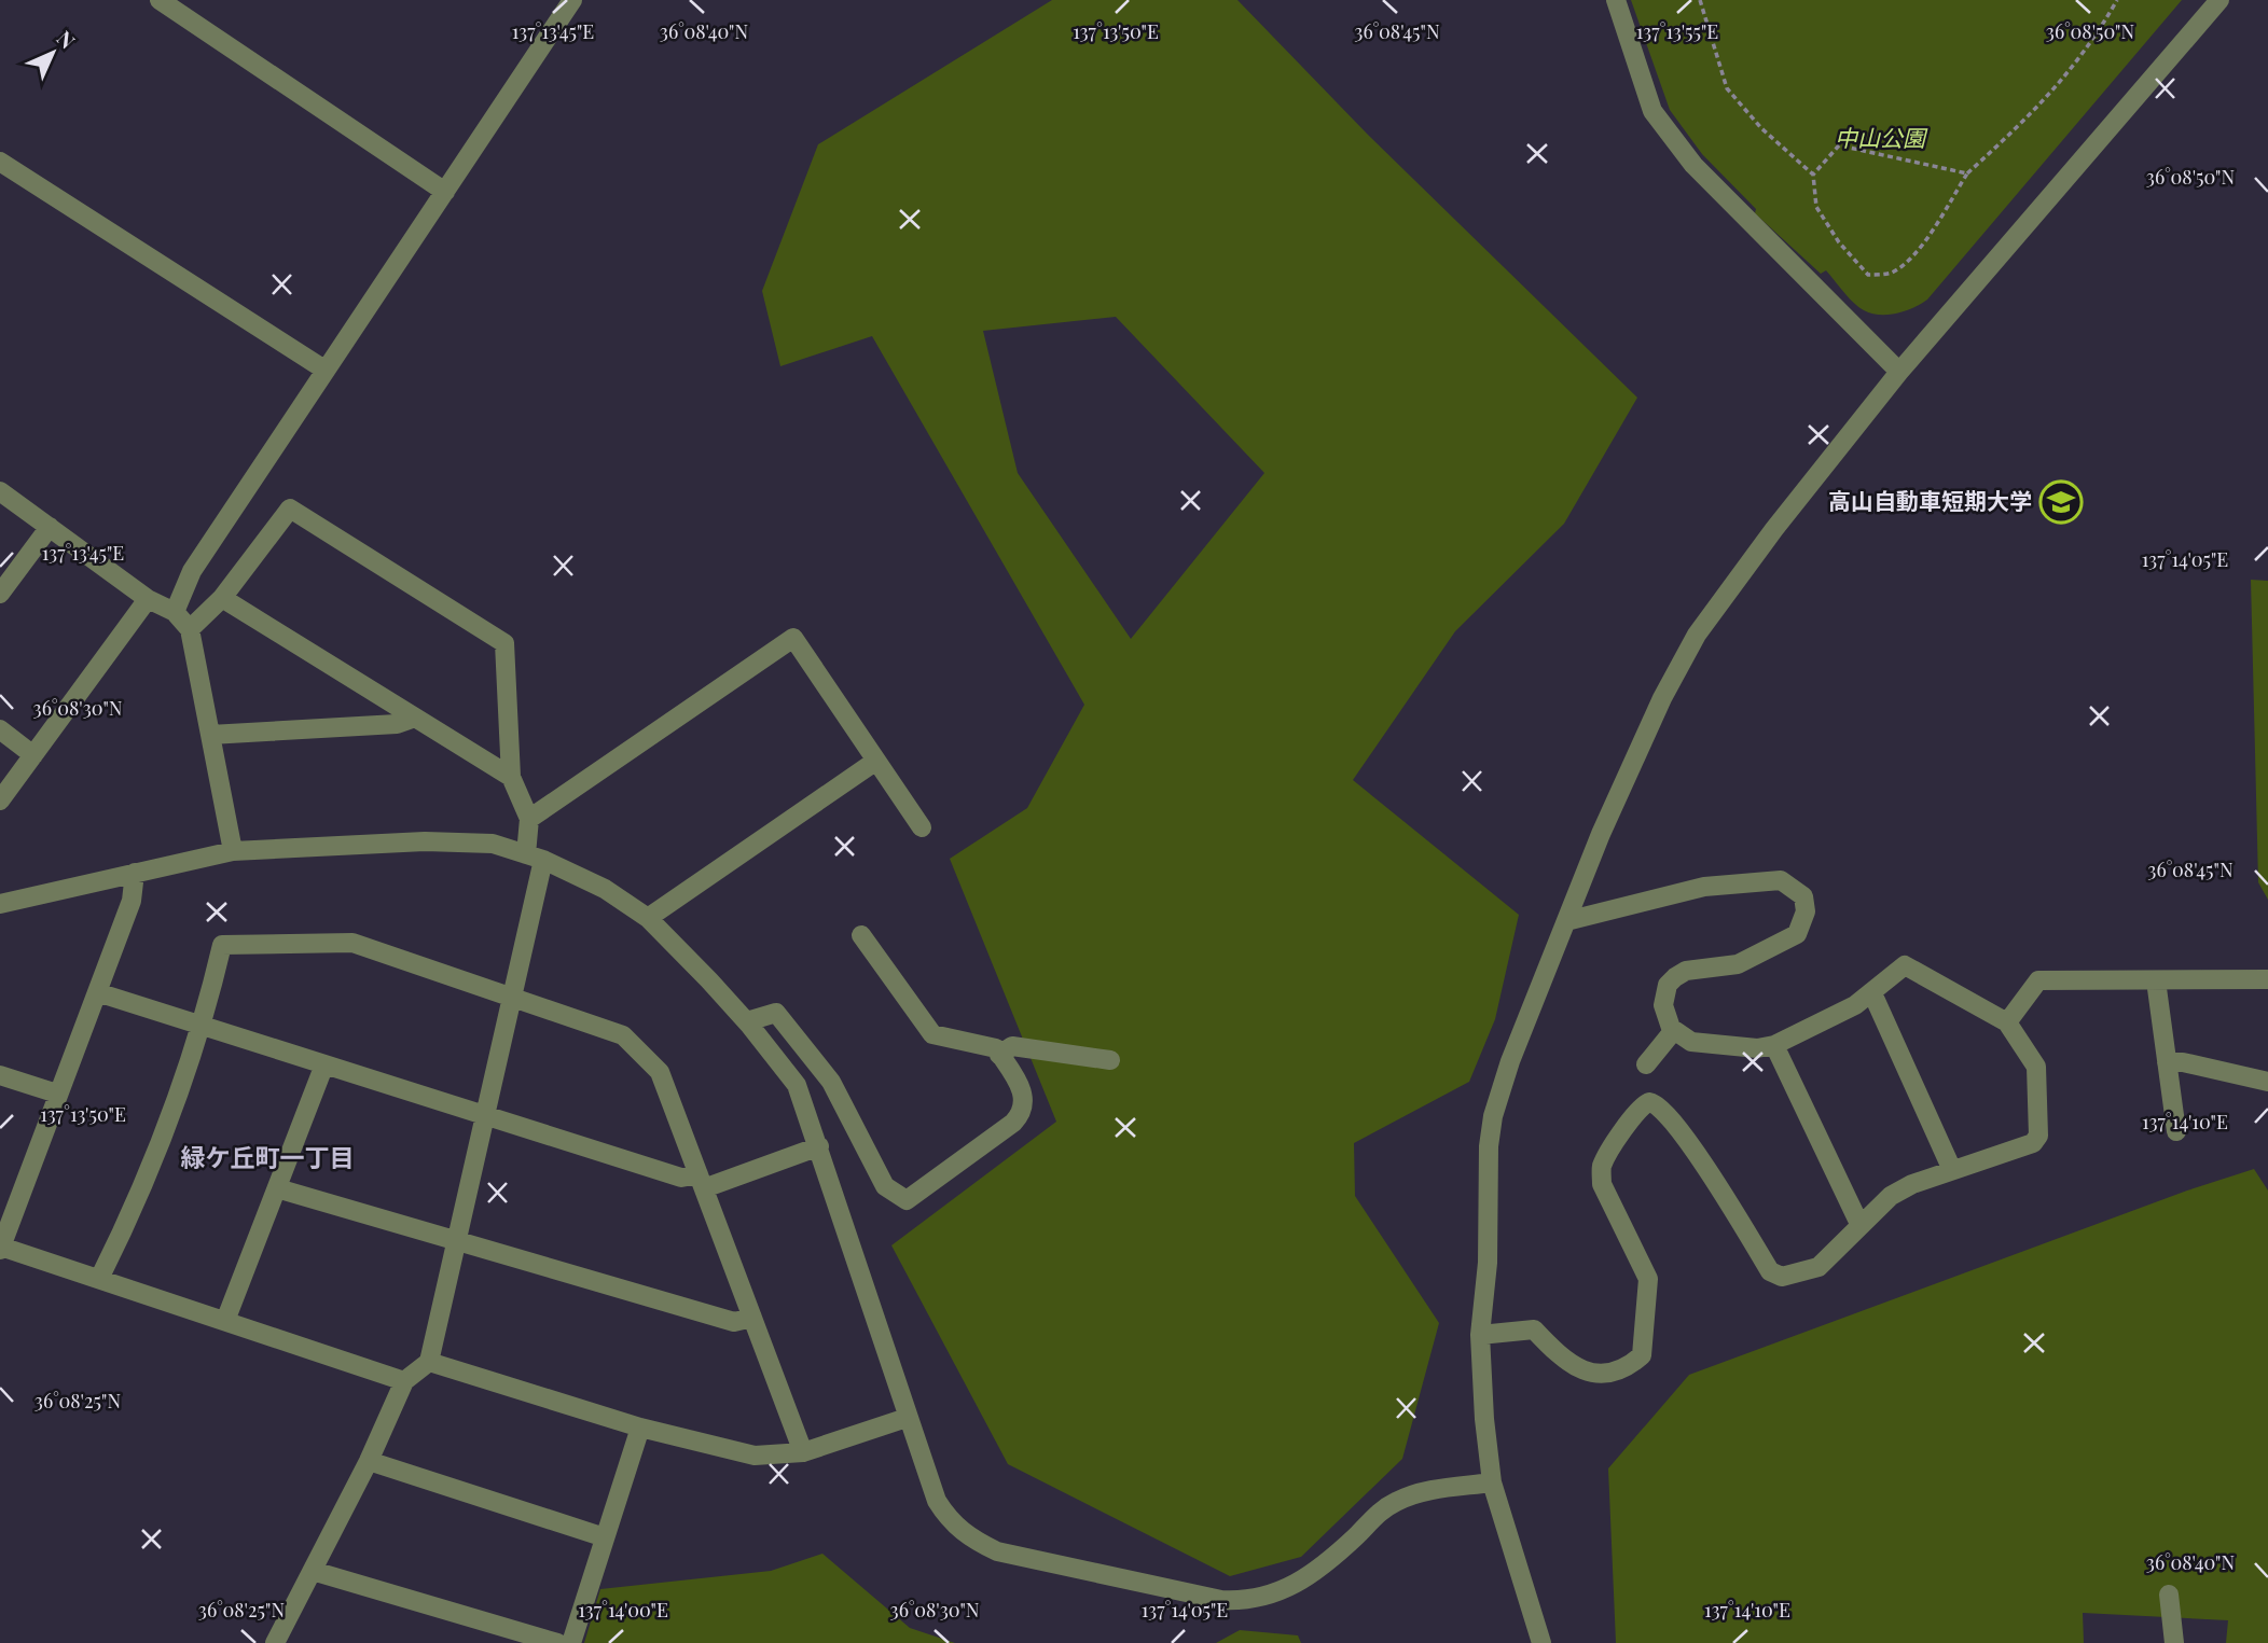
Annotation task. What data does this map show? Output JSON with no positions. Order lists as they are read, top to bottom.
{
  "districts": ["緑ケ丘町一丁目"],
  "parks": ["中山公園"],
  "places": {
    "school or university": ["高山自動車短期大学"]
  },
  "north": "top right",
  "coordinates": [
    "137°13'45\"E",
    "36°08'40\"N",
    "137°13'50\"E",
    "36°08'45\"N",
    "137°13'55\"E",
    "36°08'50\"N",
    "137°14'05\"E",
    "36°08'30\"N",
    "137°14'10\"E",
    "36°08'25\"N",
    "137°14'00\"E"
  ]
}
